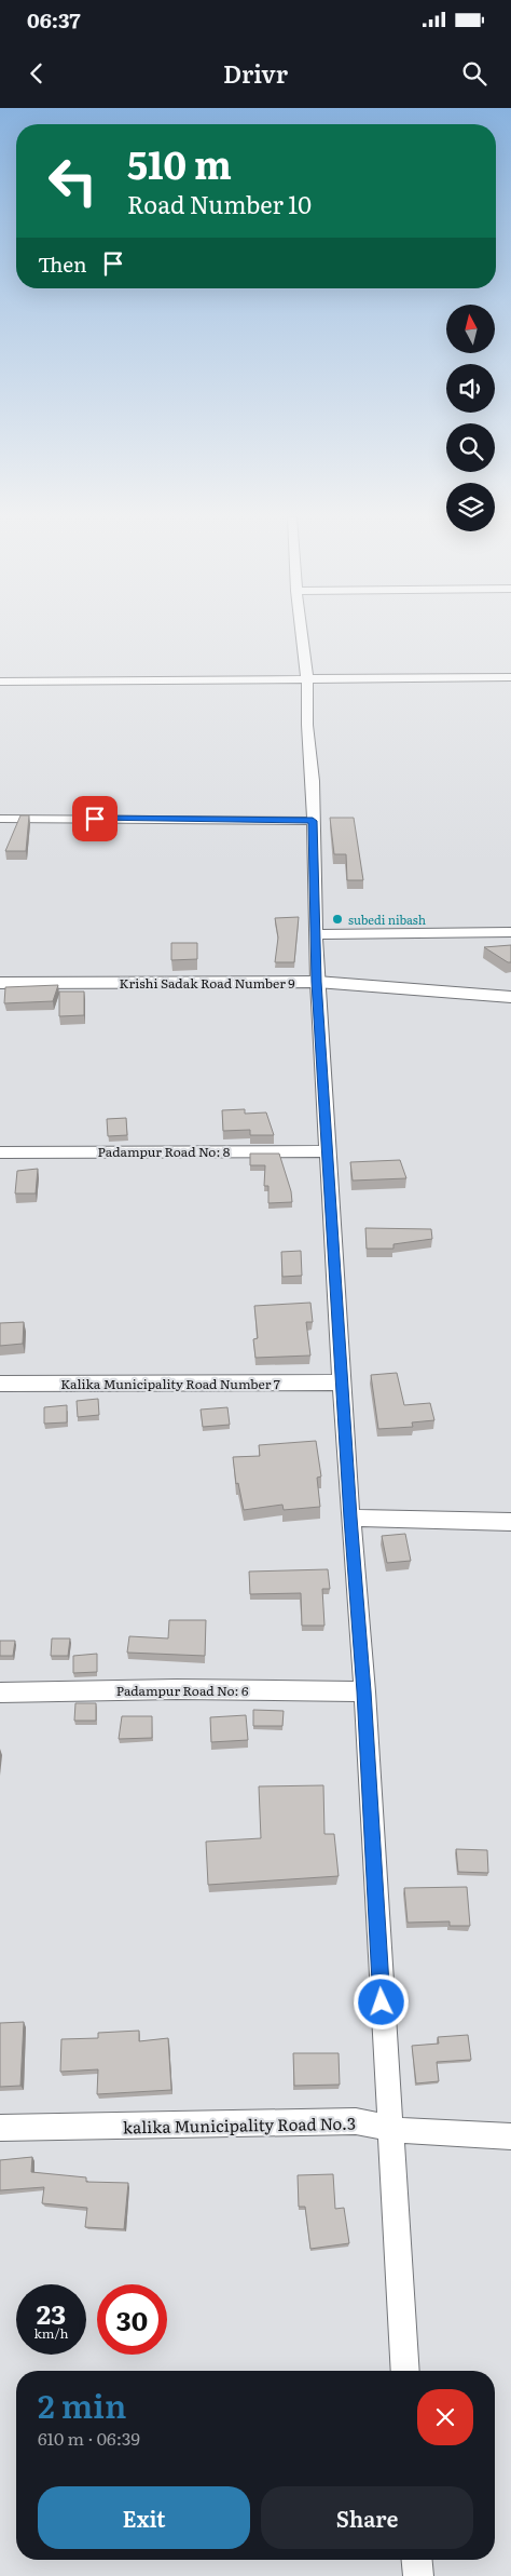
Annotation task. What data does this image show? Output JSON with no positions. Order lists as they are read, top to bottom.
{
  "streets": {
    "street": [
      "Krishi Sadak Road Number 9",
      "Padampur Road No: 8",
      "Kalika Municipality Road Number 7",
      "Padampur Road No: 6",
      "kalika Municipality Road No.3"
    ]
  },
  "places": ["subedi nibash"],
  "north": "top",
  "page": {
    "status": "06:37",
    "header": "Drivr",
    "turn": ["510 m", "Road Number 10"],
    "then": "Then",
    "speed": "23 km/h",
    "limit": "30",
    "heading": ["2 min", "610 m · 06:39"],
    "buttons": ["Exit", "Share"]
  }
}
